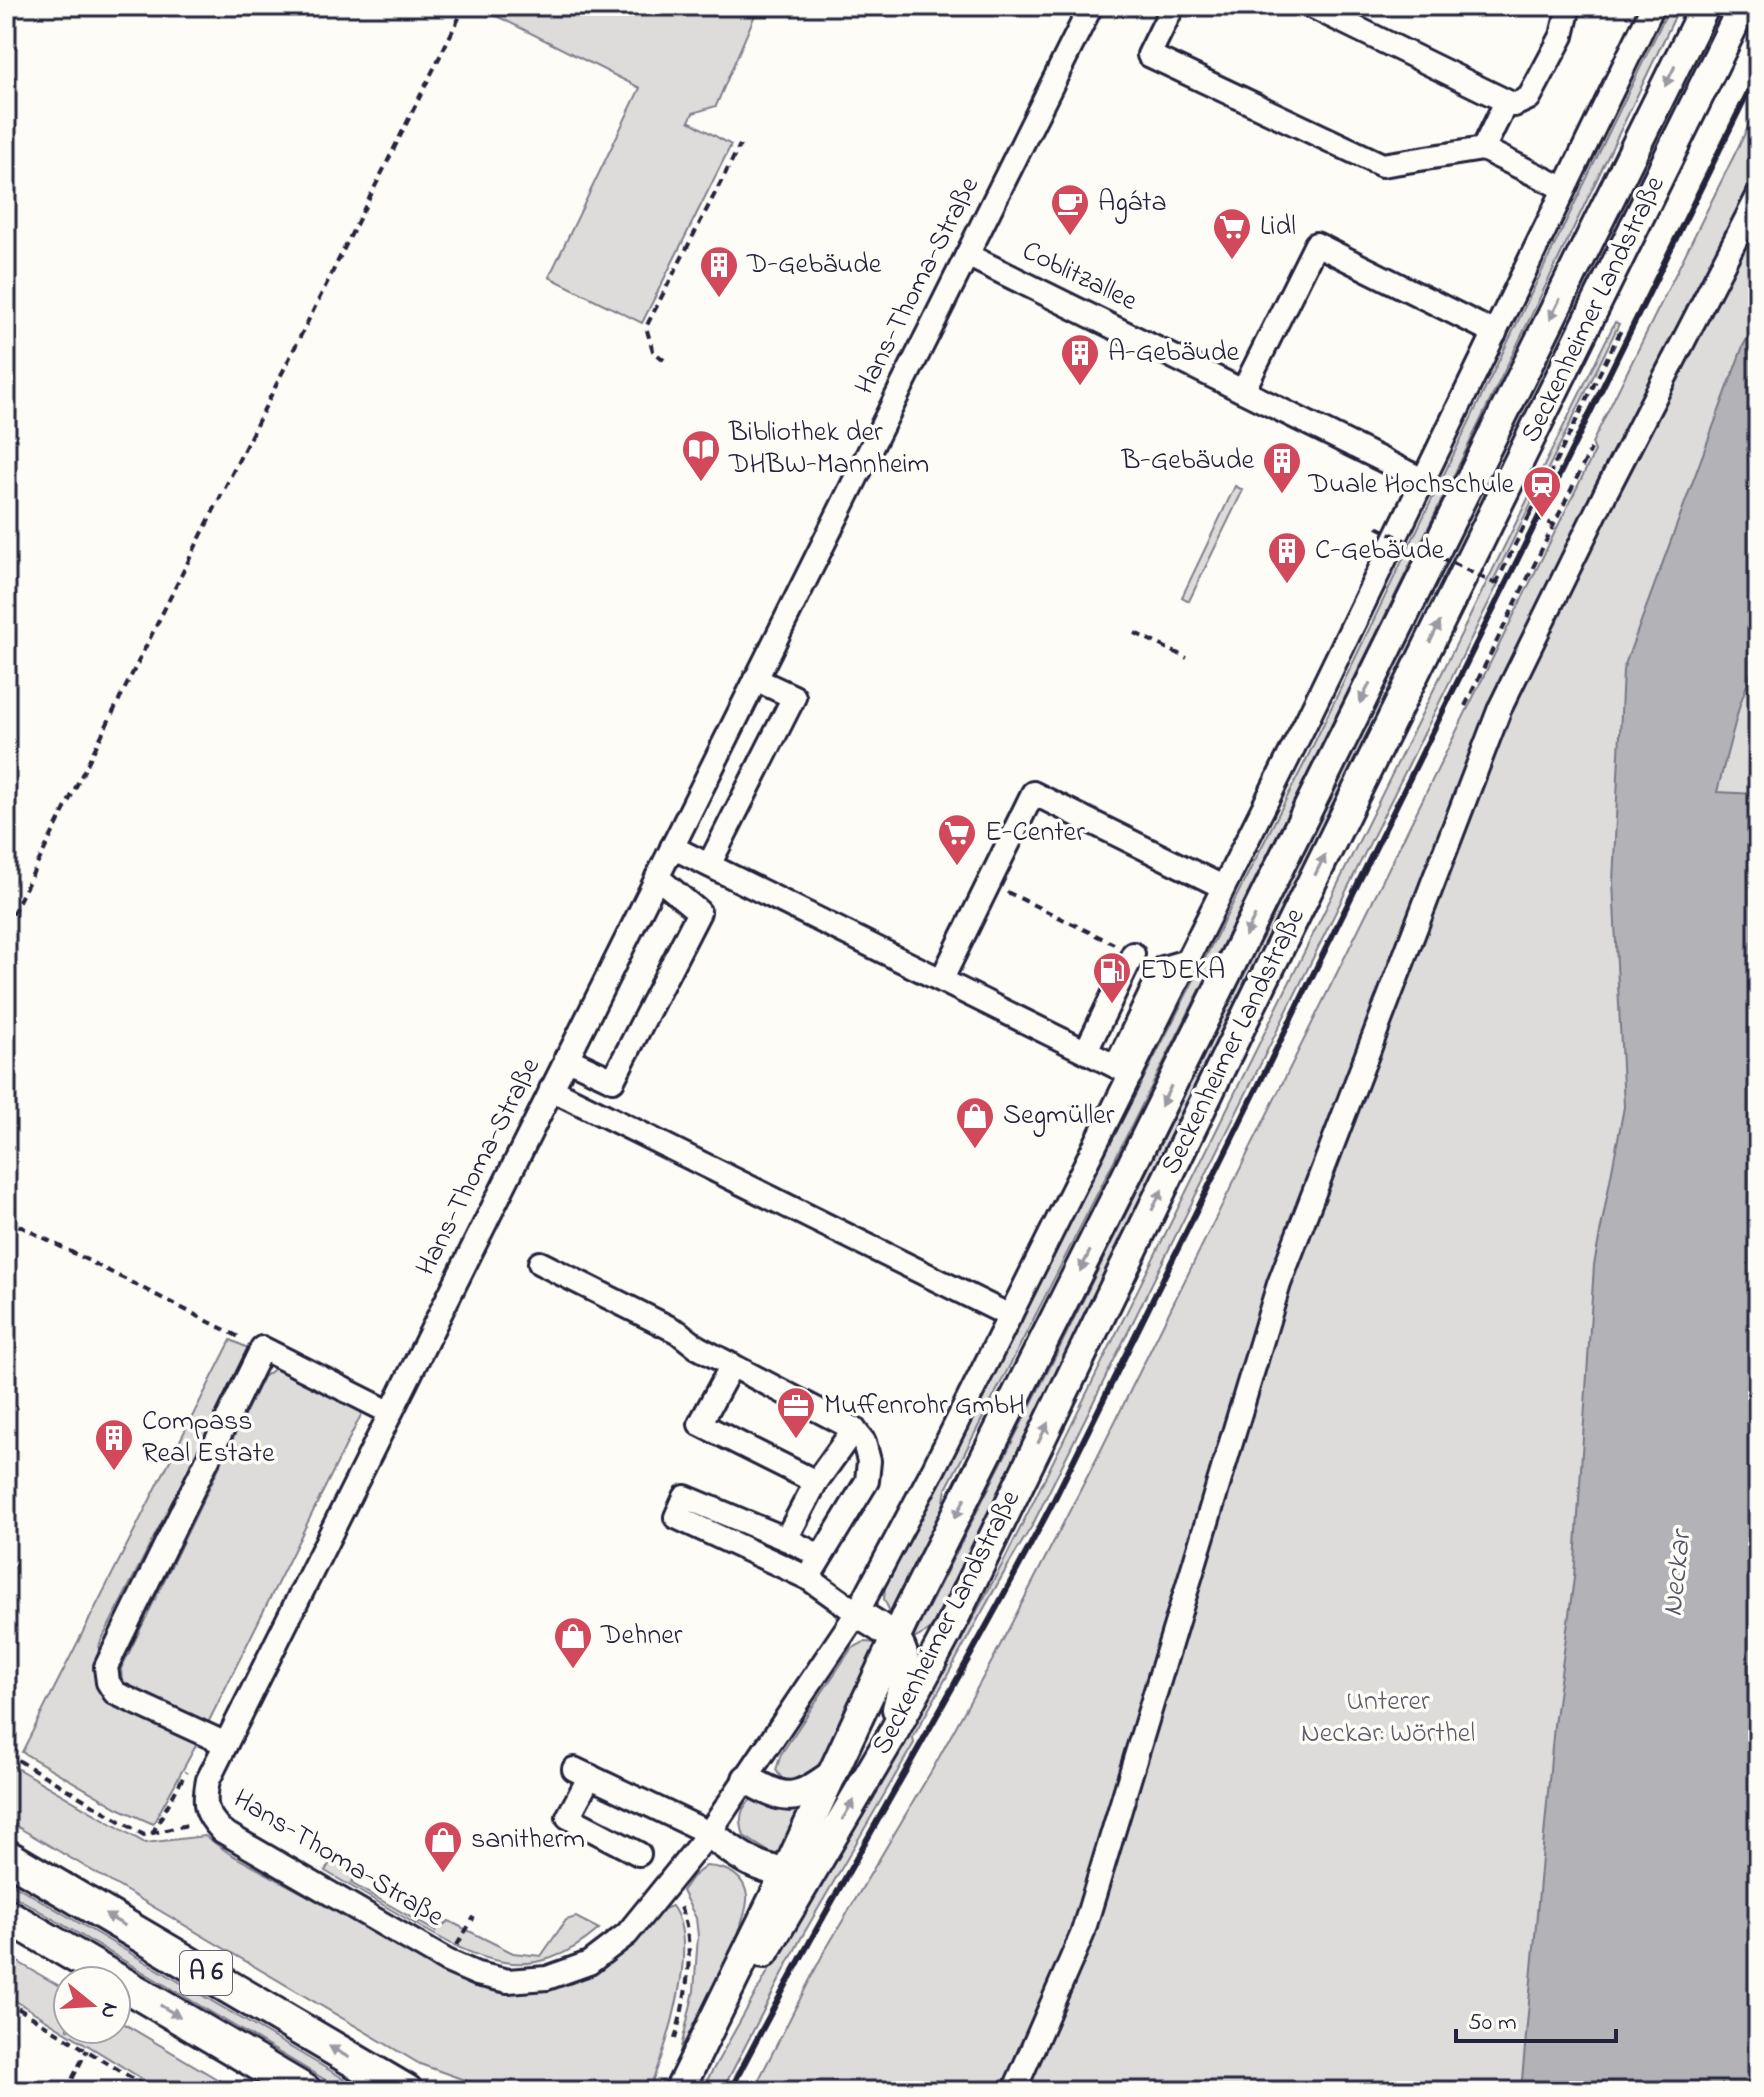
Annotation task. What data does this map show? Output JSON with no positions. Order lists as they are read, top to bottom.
{
  "streets": {
    "highway": ["A 6"],
    "main road": ["Seckenheimer Landstraße"],
    "street": ["Coblitzallee", "Hans-Thoma-Straße"]
  },
  "crossings": [
    ["Coblitzallee", "Hans-Thoma-Straße"]
  ],
  "water": ["Neckar"],
  "parks": ["Unterer Neckar: Wörthel"],
  "places": {
    "cafe": ["Agáta"],
    "supermarket": ["Lidl", "E-Center"],
    "building": [
      "D-Gebäude",
      "A-Gebäude",
      "B-Gebäude",
      "C-Gebäude",
      "Compass Real Estate"
    ],
    "library": ["Bibliothek der DHBW-Mannheim"],
    "station": ["Duale Hochschule"],
    "fuel station": ["EDEKA"],
    "shop": ["Segmüller", "Dehner", "sanitherm"],
    "office": ["Muffenrohr GmbH"]
  },
  "scale_bar": "50 m",
  "north": "right"
}
